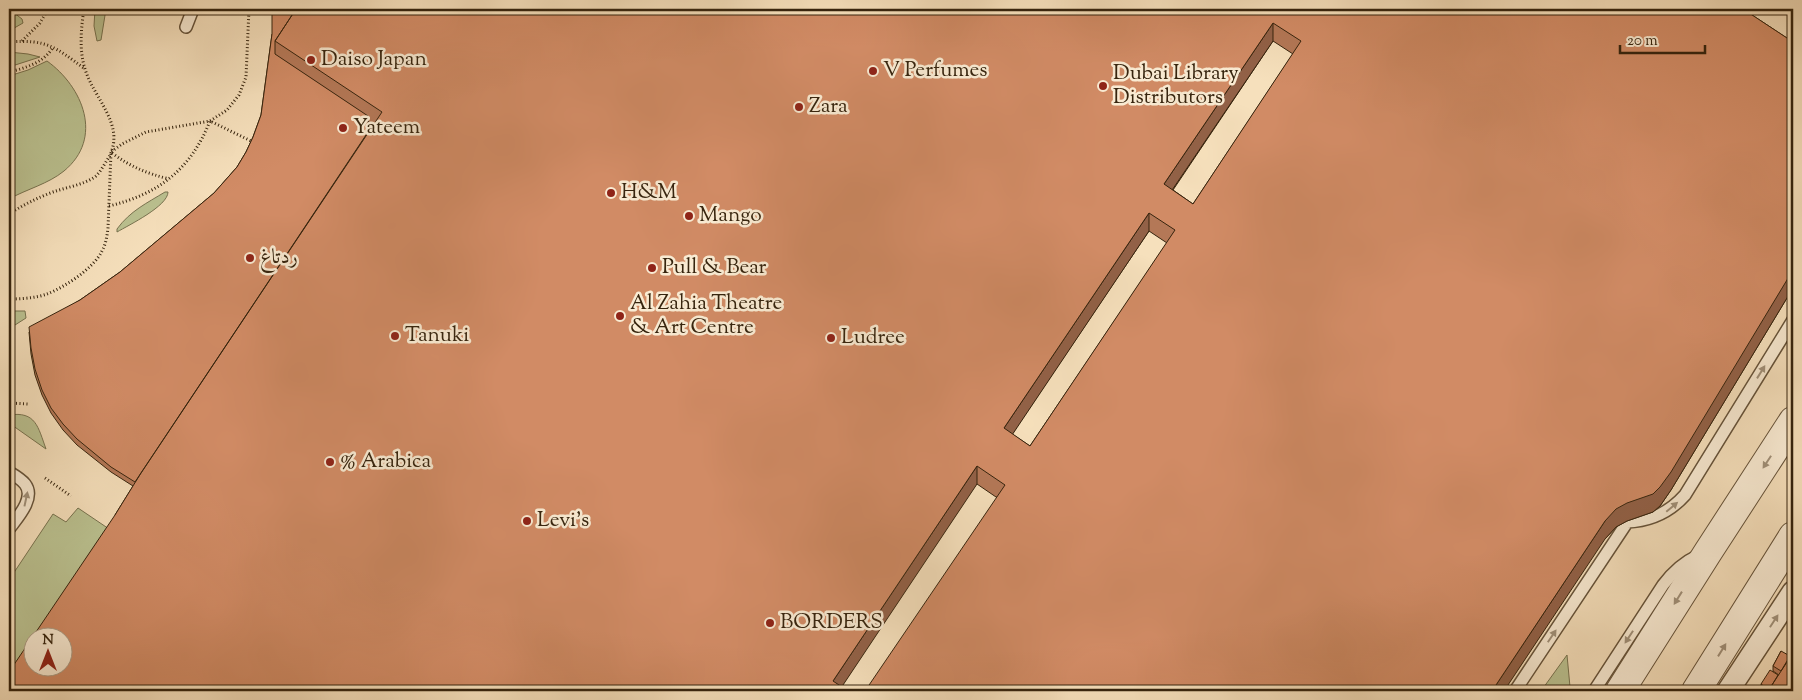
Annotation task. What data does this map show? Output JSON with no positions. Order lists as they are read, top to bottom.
{
  "places": [
    "Daiso Japan",
    "V Perfumes",
    "Dubai Library Distributors",
    "Zara",
    "Yateem",
    "H&M",
    "Mango",
    "ردتاغ",
    "Pull & Bear",
    "Al Zahia Theatre & Art Centre",
    "Tanuki",
    "Ludree",
    "% Arabica",
    "Levi's",
    "BORDERS"
  ],
  "scale_bar": "20 m",
  "north": "top"
}
